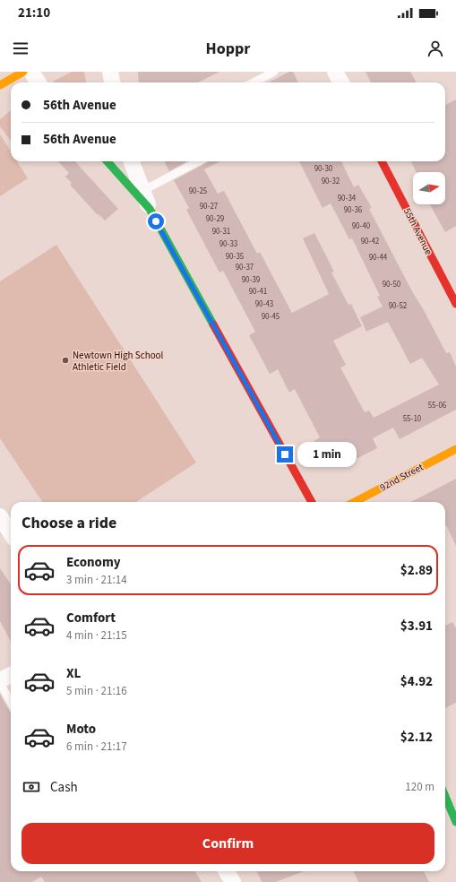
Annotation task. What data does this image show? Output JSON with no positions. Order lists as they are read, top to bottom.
{
  "streets": {
    "street": ["55th Avenue", "92nd Street"]
  },
  "places": ["Newtown High School Athletic Field"],
  "house_numbers": [
    "90-30",
    "90-32",
    "90-25",
    "90-34",
    "90-27",
    "90-36",
    "90-29",
    "90-40",
    "90-31",
    "90-42",
    "90-33",
    "90-35",
    "90-44",
    "90-37",
    "90-39",
    "90-50",
    "90-41",
    "90-43",
    "90-52",
    "90-45",
    "55-06",
    "55-10"
  ],
  "north": "right",
  "page": {
    "status": "21:10",
    "header": "Hoppr",
    "banner": ["56th Avenue", "56th Avenue"],
    "bubble": "1 min",
    "heading": "Choose a ride",
    "list": [
      {
        "name": "Economy",
        "note": "3 min · 21:14",
        "value": "$2.89"
      },
      {
        "name": "Comfort",
        "note": "4 min · 21:15",
        "value": "$3.91"
      },
      {
        "name": "XL",
        "note": "5 min · 21:16",
        "value": "$4.92"
      },
      {
        "name": "Moto",
        "note": "6 min · 21:17",
        "value": "$2.12"
      }
    ],
    "pay": ["Cash", "120 m"],
    "buttons": "Confirm"
  }
}
